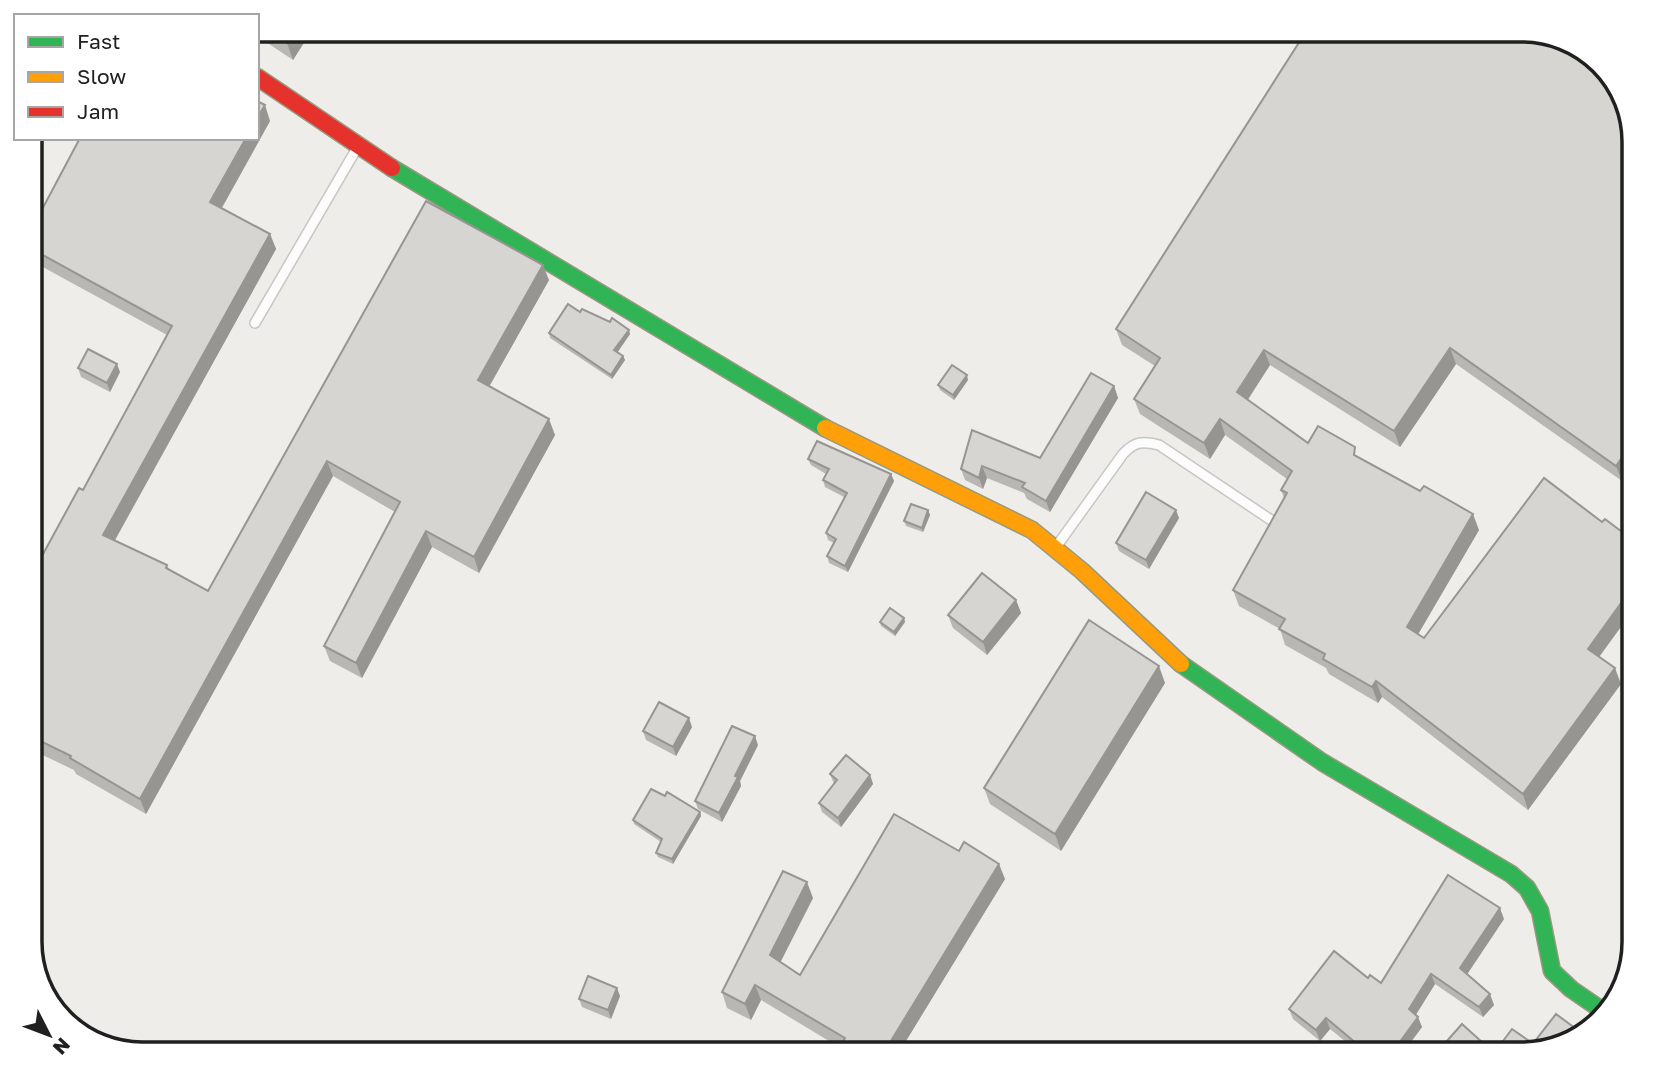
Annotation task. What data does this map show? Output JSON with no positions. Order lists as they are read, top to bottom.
{
  "legend": ["Fast", "Slow", "Jam"],
  "north": "bottom right"
}
